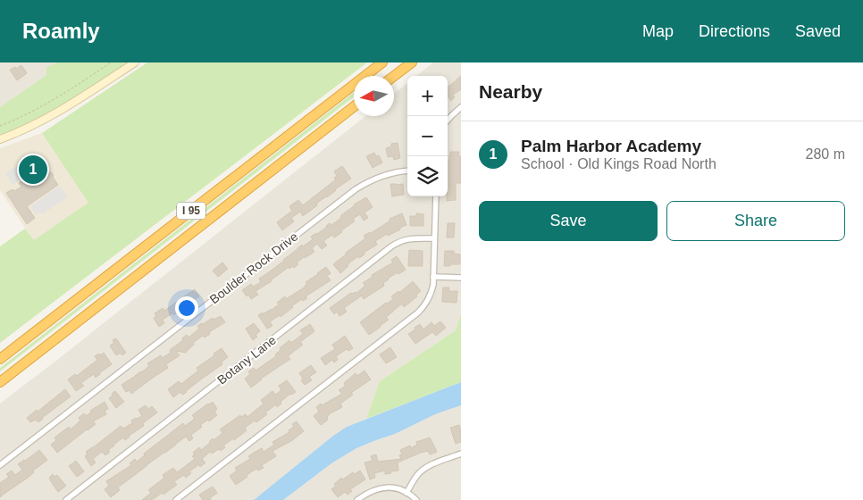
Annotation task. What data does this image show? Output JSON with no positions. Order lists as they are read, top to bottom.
{
  "streets": {
    "highway": ["I 95"],
    "street": ["Boulder Rock Drive", "Botany Lane"]
  },
  "north": "left",
  "page": {
    "header": "Roamly",
    "nav": ["Map", "Directions", "Saved"],
    "heading": "Nearby",
    "map_buttons": ["+", "−"],
    "list": [
      {
        "mark": "1",
        "name": "Palm Harbor Academy",
        "note": "School · Old Kings Road North",
        "value": "280 m"
      }
    ],
    "pins": "1",
    "buttons": ["Save", "Share"]
  }
}
